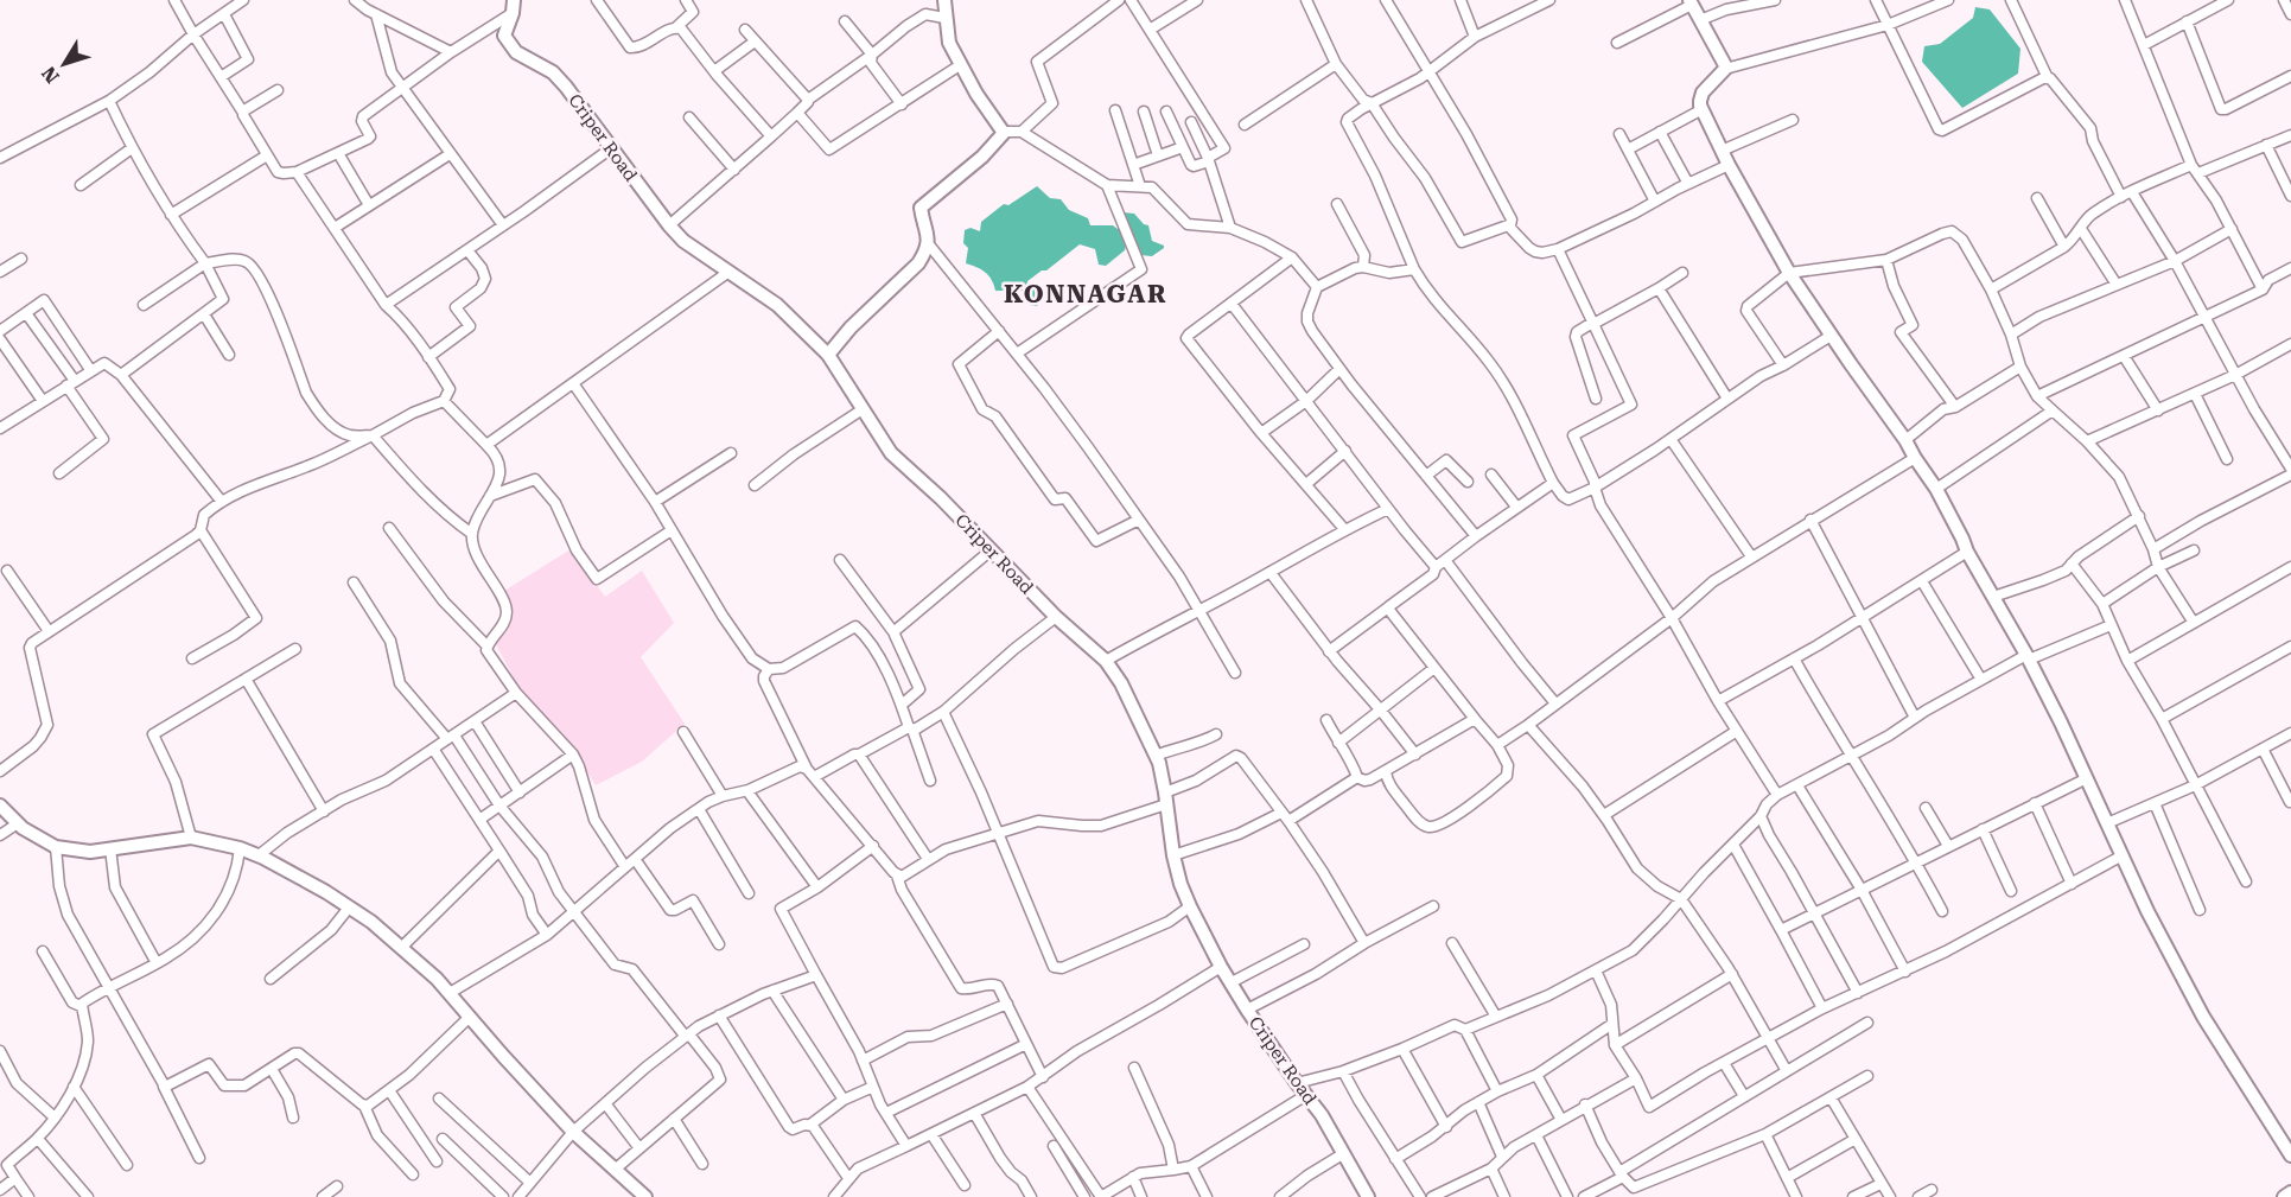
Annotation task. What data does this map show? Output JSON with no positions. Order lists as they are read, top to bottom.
{
  "streets": {
    "street": ["Criper Road"]
  },
  "districts": ["KONNAGAR"],
  "north": "bottom left"
}
